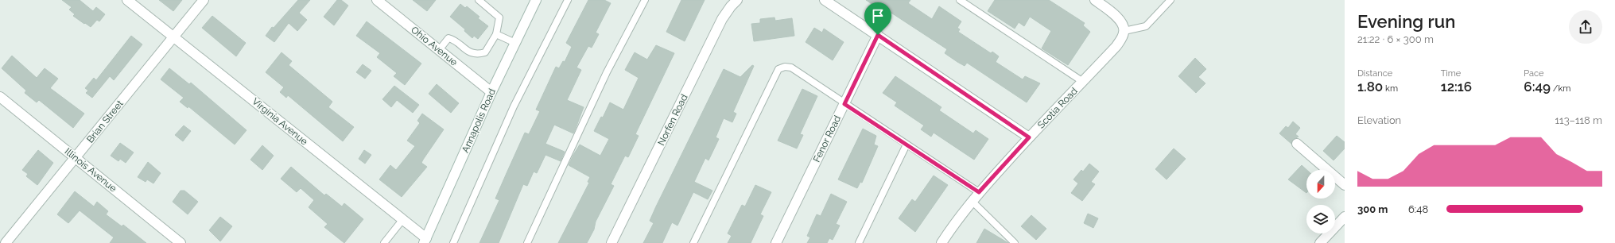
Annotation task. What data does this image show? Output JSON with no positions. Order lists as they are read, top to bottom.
{
  "streets": {
    "street": [
      "Ohio Avenue",
      "Scotia Road",
      "Norfen Road",
      "Annapolis Road",
      "Brian Street",
      "Virginia Avenue",
      "Fenor Road",
      "Illinois Avenue"
    ]
  },
  "crossings": [
    ["Ohio Avenue", "Annapolis Road"],
    ["Annapolis Road", "Virginia Avenue"],
    ["Brian Street", "Virginia Avenue"],
    ["Brian Street", "Illinois Avenue"]
  ],
  "north": "bottom",
  "page": {
    "heading": ["Evening run", "21:22 · 6 × 300 m"],
    "stats": [
      ["Distance", "1.80 km"],
      ["Time", "12:16"],
      ["Pace", "6:49 /km"]
    ],
    "chart": ["Elevation", "113–118 m"],
    "list": [
      {
        "name": "300 m",
        "note": "6:48"
      }
    ]
  }
}
